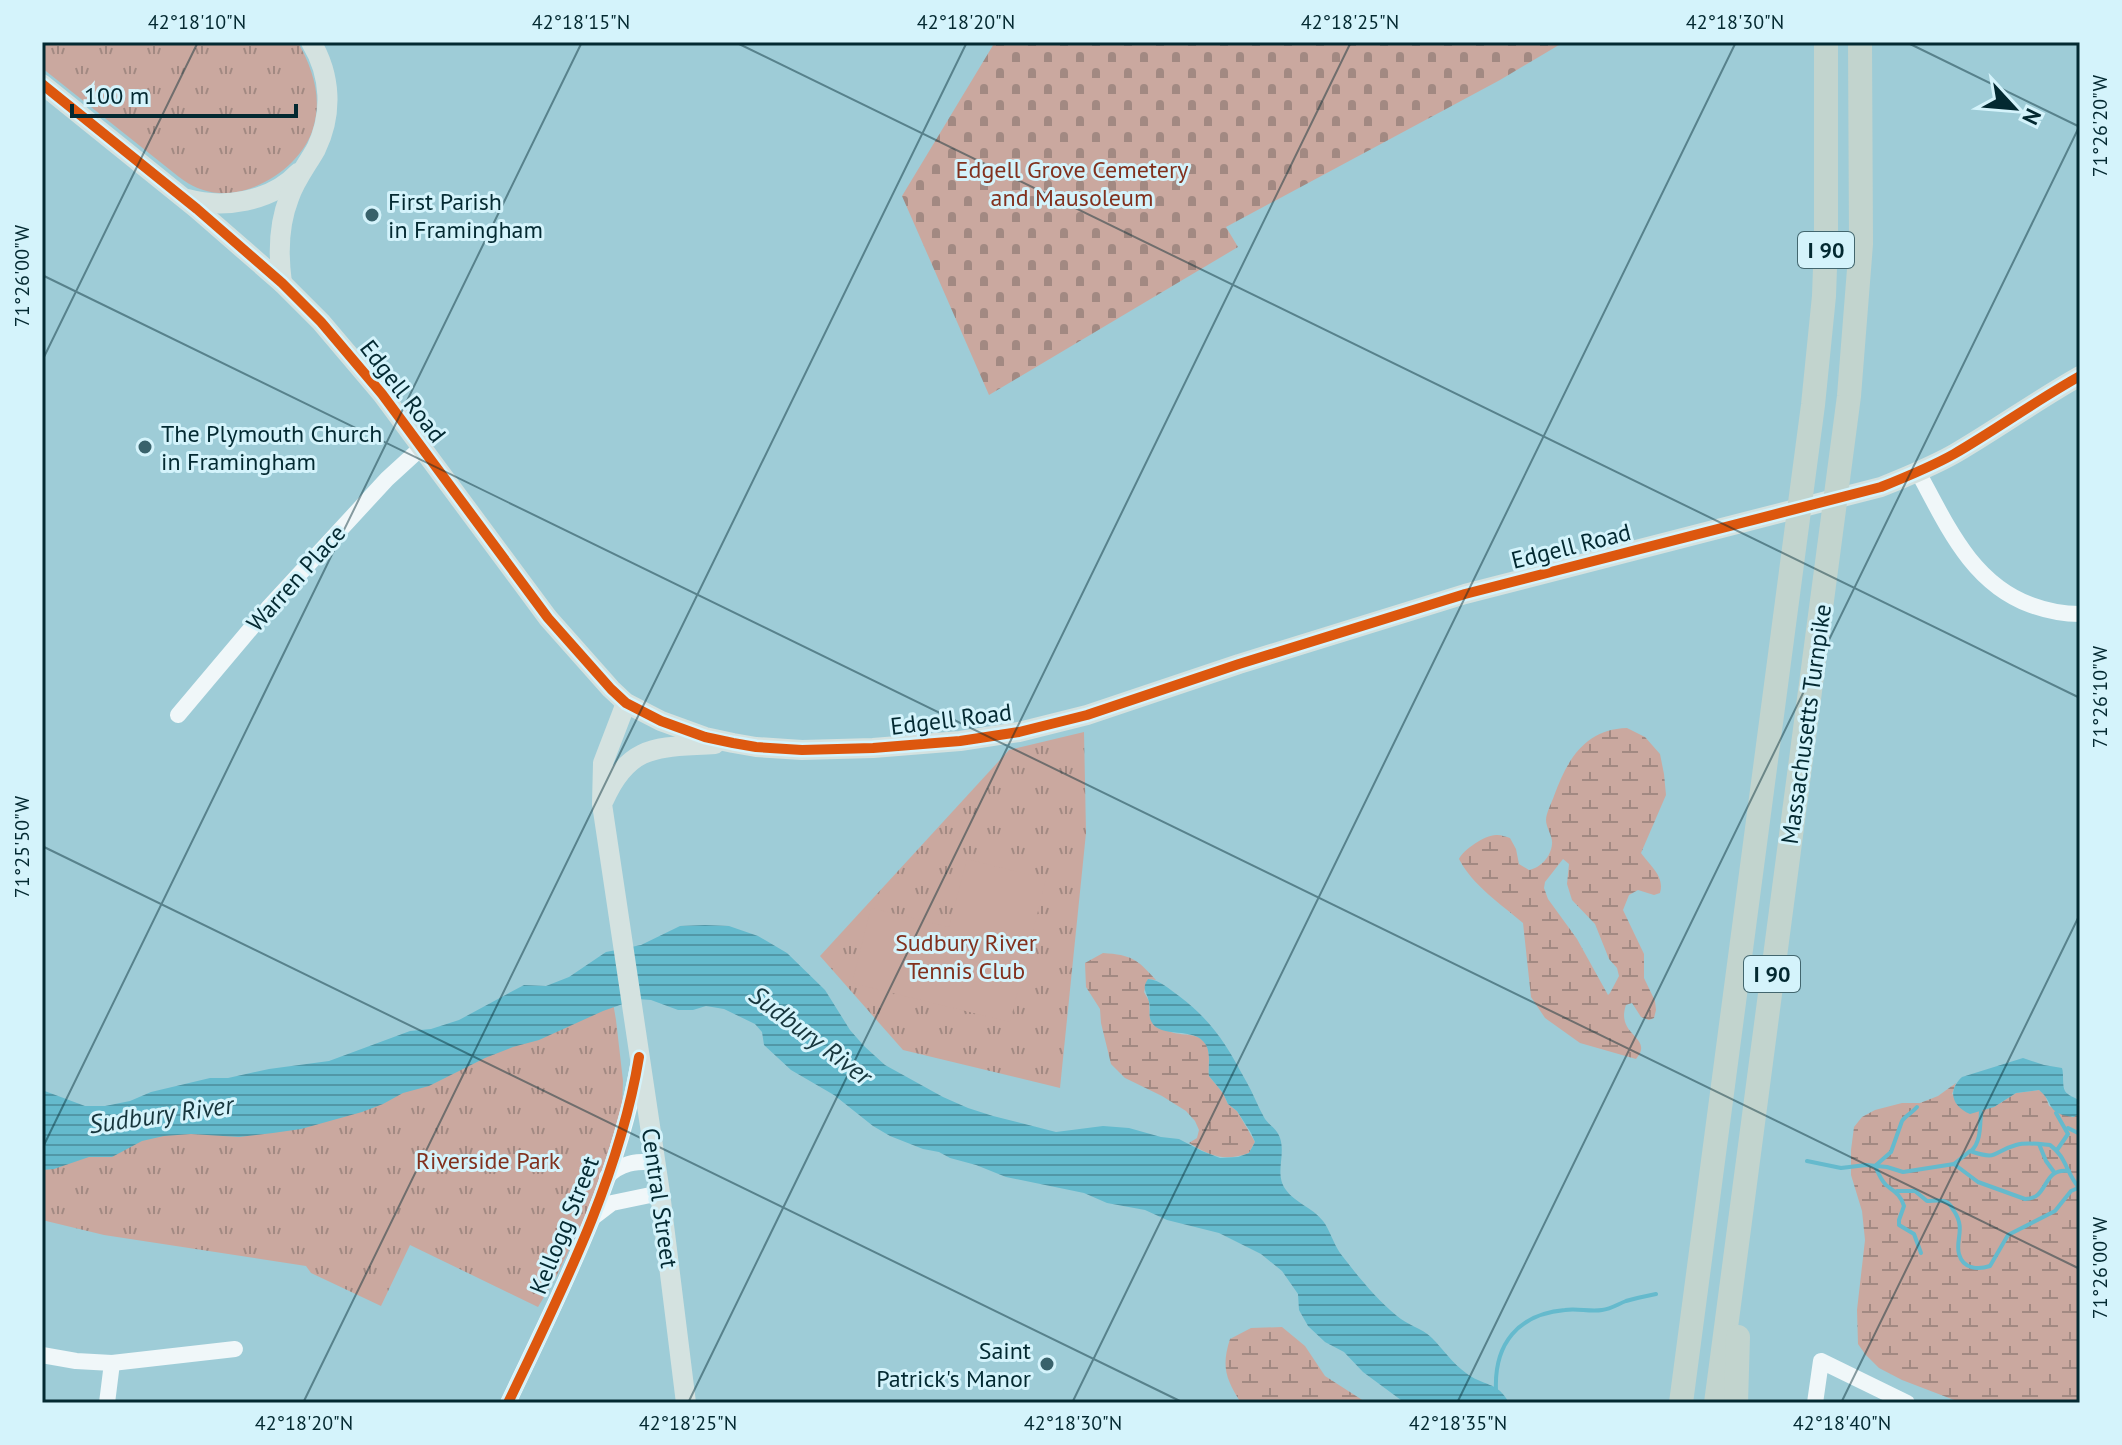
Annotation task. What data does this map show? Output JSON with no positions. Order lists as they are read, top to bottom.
{
  "streets": {
    "highway": ["I 90", "Massachusetts Turnpike"],
    "main road": ["Edgell Road", "Central Street"],
    "street": ["Warren Place", "Kellogg Street"]
  },
  "crossings": [
    ["Edgell Road", "Warren Place"],
    ["Edgell Road", "Central Street"],
    ["Central Street", "Kellogg Street"]
  ],
  "water": ["Sudbury River"],
  "parks": ["Edgell Grove Cemetery and Mausoleum", "Sudbury River Tennis Club", "Riverside Park"],
  "places": ["First Parish in Framingham", "The Plymouth Church in Framingham", "Saint Patrick's Manor"],
  "scale_bar": "100 m",
  "north": "bottom right",
  "coordinates": [
    "42°18'10\"N",
    "42°18'15\"N",
    "42°18'20\"N",
    "42°18'25\"N",
    "42°18'30\"N",
    "71°26'20\"W",
    "71°26'00\"W",
    "71°26'10\"W",
    "71°25'50\"W",
    "42°18'35\"N",
    "42°18'40\"N"
  ]
}
